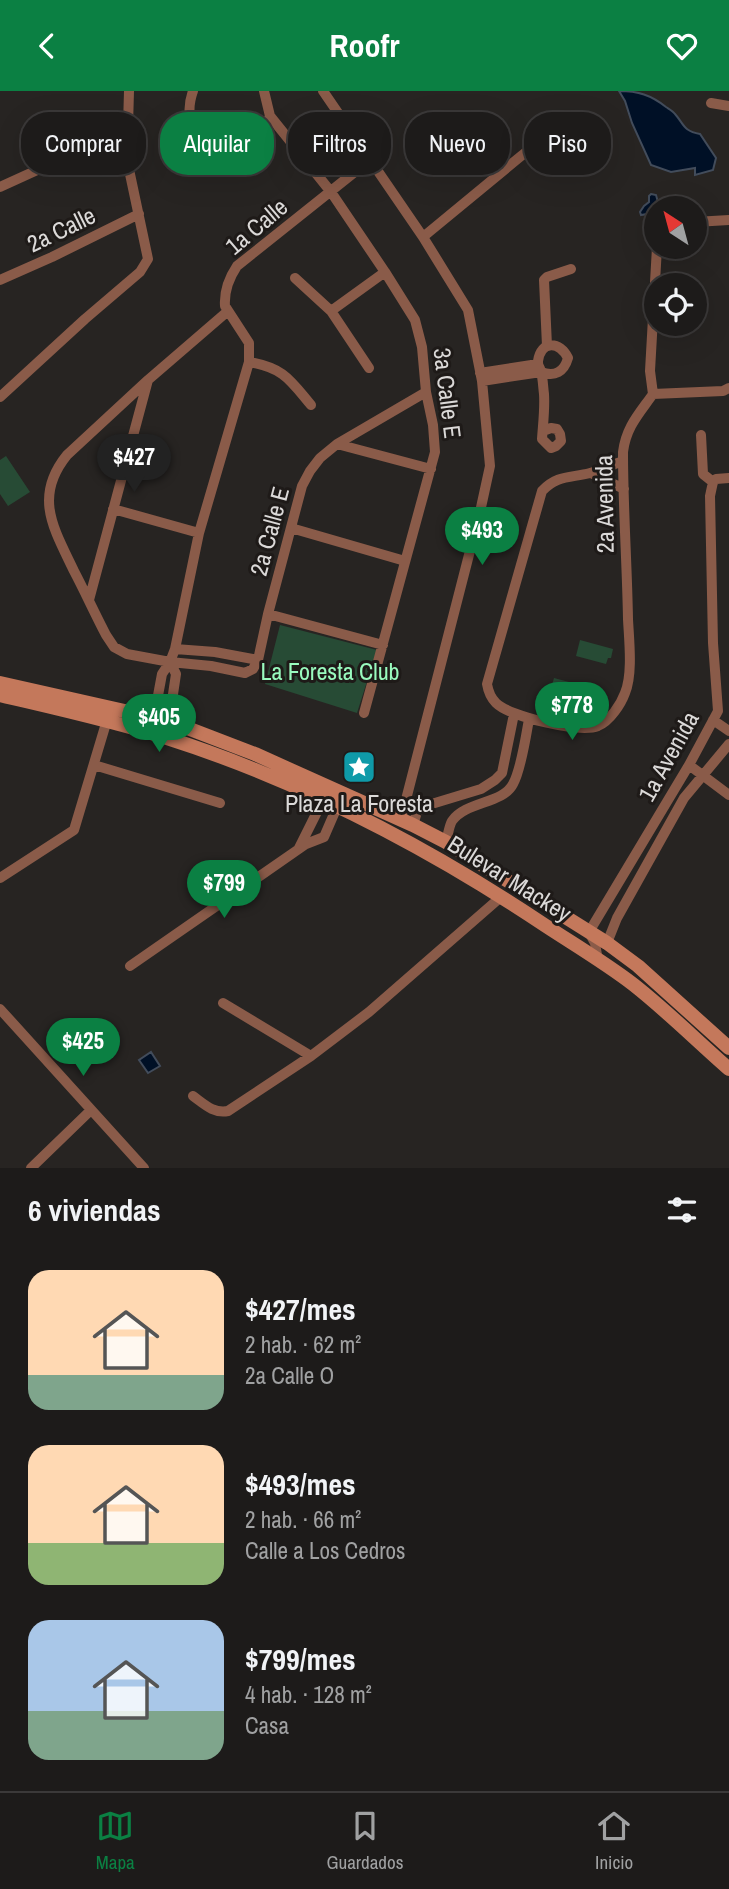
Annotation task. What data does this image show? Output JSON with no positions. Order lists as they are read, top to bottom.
{
  "streets": {
    "main road": ["Bulevar Mackey"],
    "street": [
      "1a Calle",
      "2a Calle",
      "3a Calle E",
      "2a Avenida",
      "2a Calle E",
      "1a Avenida"
    ]
  },
  "crossings": [
    ["1a Calle", "3a Calle E"],
    ["3a Calle E", "2a Calle E"],
    ["1a Avenida", "Bulevar Mackey"]
  ],
  "parks": ["La Foresta Club"],
  "places": {
    "place": ["Plaza La Foresta"]
  },
  "north": "top left",
  "page": {
    "header": "Roofr",
    "chip": [
      "Comprar",
      "Alquilar",
      "Filtros",
      "Nuevo",
      "Piso"
    ],
    "price": [
      "$427",
      "$493",
      "$778",
      "$405",
      "$799",
      "$425"
    ],
    "heading": "6 viviendas",
    "list": [
      {
        "name": "$427/mes",
        "note": "2 hab. · 62 m² · 2a Calle O"
      },
      {
        "name": "$493/mes",
        "note": "2 hab. · 66 m² · Calle a Los Cedros"
      },
      {
        "name": "$799/mes",
        "note": "4 hab. · 128 m² · Casa"
      }
    ],
    "tabs": ["Mapa", "Guardados", "Inicio"]
  }
}
